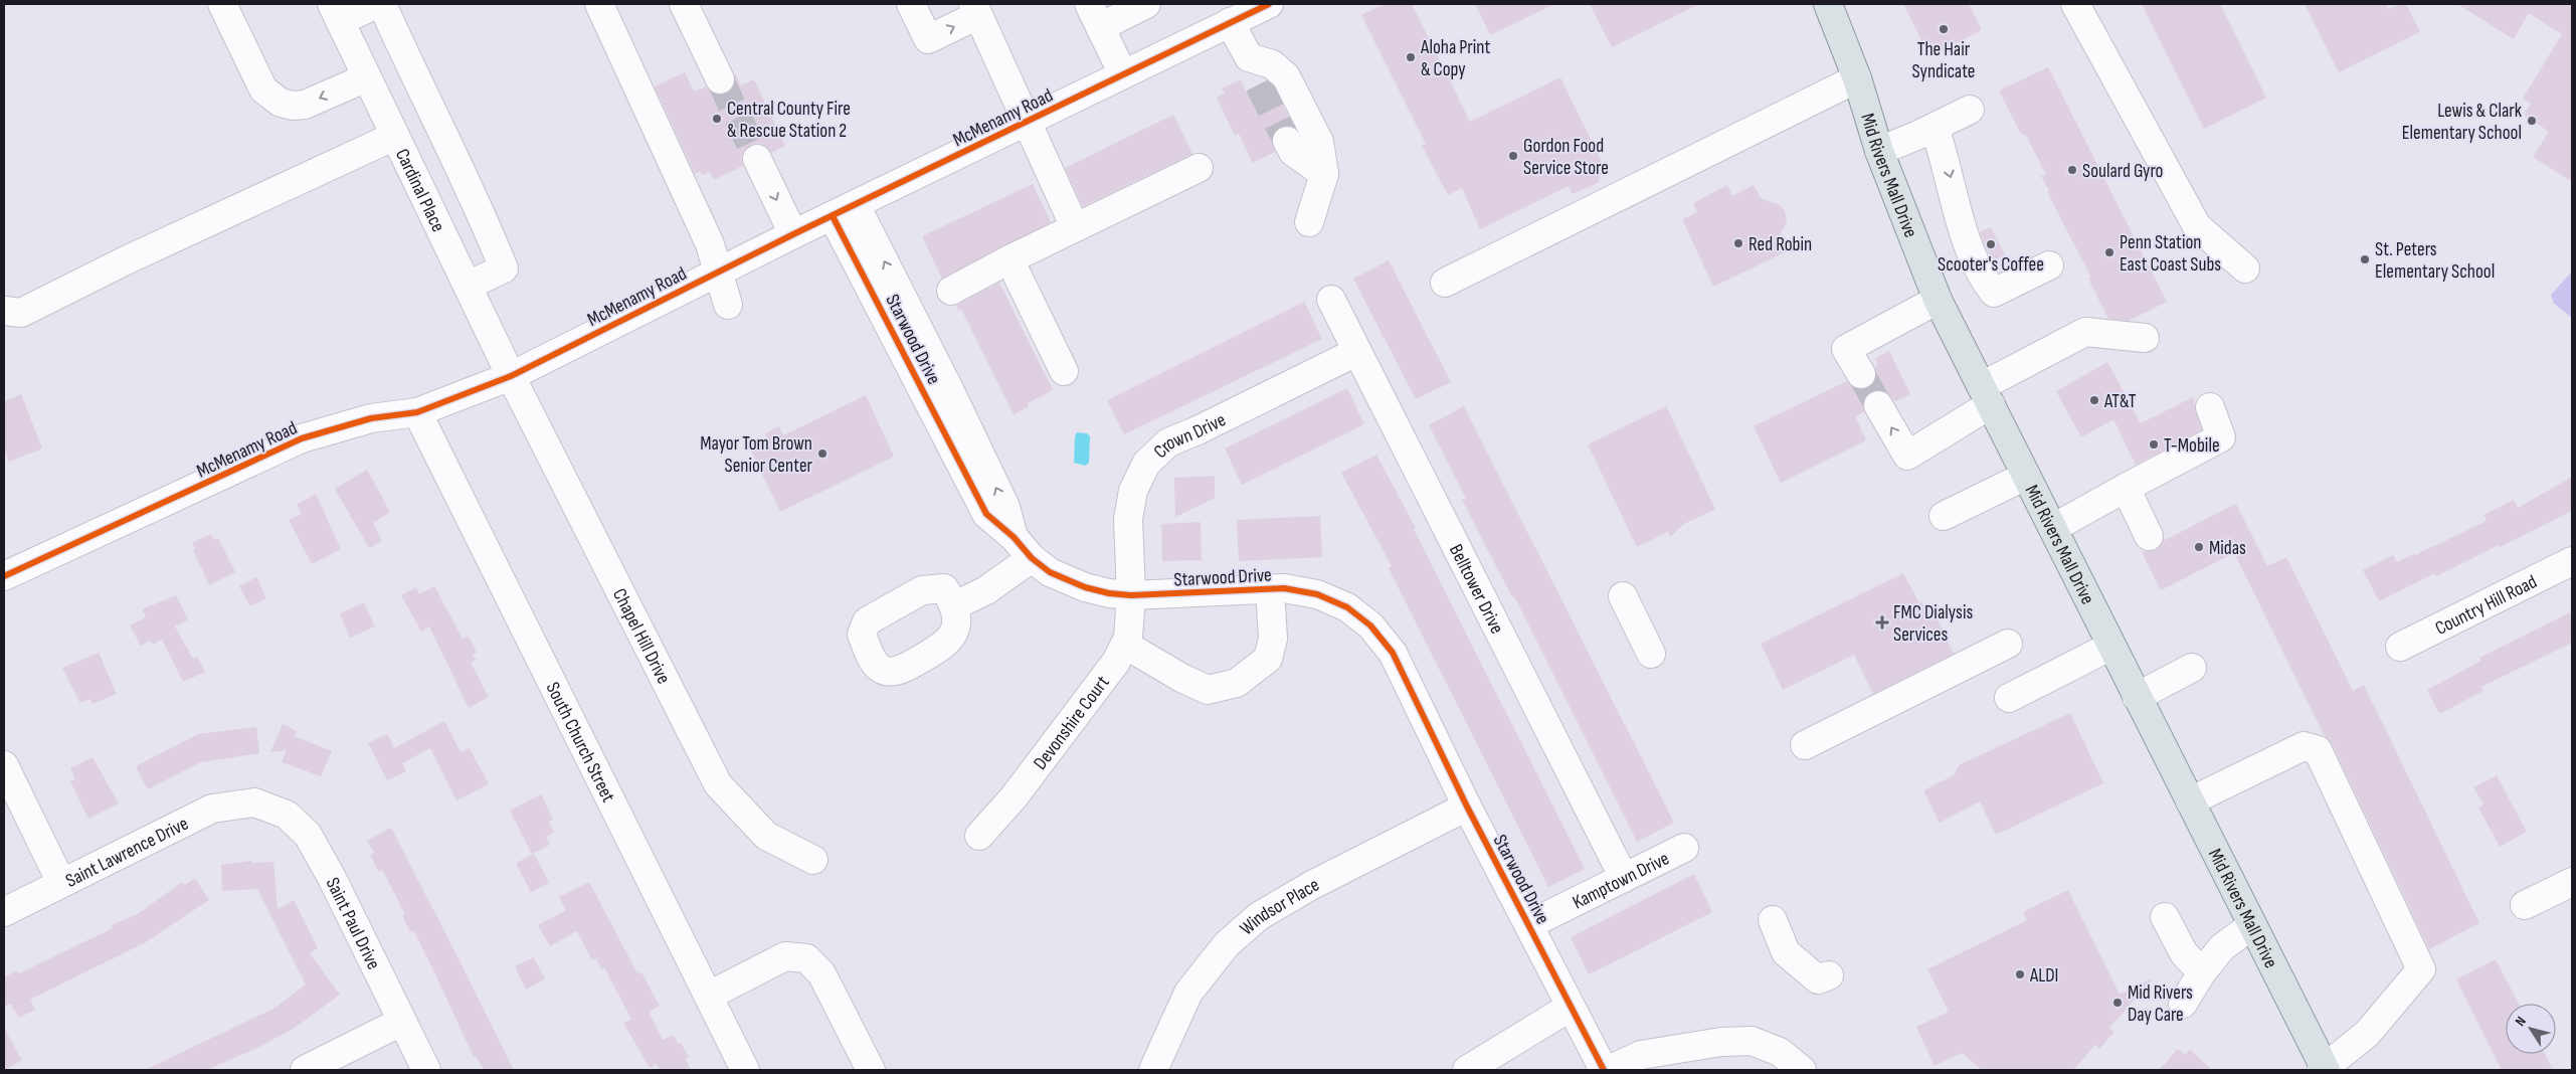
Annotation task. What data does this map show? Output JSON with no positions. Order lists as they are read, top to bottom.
{
  "streets": {
    "main road": ["Mid Rivers Mall Drive"],
    "street": [
      "McMenamy Road",
      "Cardinal Place",
      "Starwood Drive",
      "Crown Drive",
      "Belltower Drive",
      "Country Hill Road",
      "Chapel Hill Drive",
      "Devonshire Court",
      "South Church Street",
      "Saint Lawrence Drive",
      "Kamptown Drive",
      "Windsor Place",
      "Saint Paul Drive"
    ]
  },
  "crossings": [
    ["McMenamy Road", "Cardinal Place"],
    ["McMenamy Road", "Starwood Drive"],
    ["McMenamy Road", "Chapel Hill Drive"],
    ["McMenamy Road", "South Church Street"],
    ["Cardinal Place", "Chapel Hill Drive"],
    ["Starwood Drive", "Crown Drive"],
    ["Starwood Drive", "Devonshire Court"],
    ["Starwood Drive", "Kamptown Drive"],
    ["Starwood Drive", "Windsor Place"],
    ["Crown Drive", "Belltower Drive"],
    ["Crown Drive", "Devonshire Court"],
    ["Belltower Drive", "Kamptown Drive"],
    ["Saint Lawrence Drive", "Saint Paul Drive"]
  ],
  "places": {
    "other": [
      "The Hair Syndicate",
      "Aloha Print & Copy",
      "Central County Fire & Rescue Station 2",
      "Lewis & Clark Elementary School",
      "Gordon Food Service Store",
      "Soulard Gyro",
      "Red Robin",
      "Scooter's Coffee",
      "Penn Station East Coast Subs",
      "St. Peters Elementary School",
      "AT&T",
      "T-Mobile",
      "Mayor Tom Brown Senior Center",
      "Midas",
      "ALDI",
      "Mid Rivers Day Care"
    ],
    "health": ["FMC Dialysis Services"]
  },
  "north": "top left"
}
